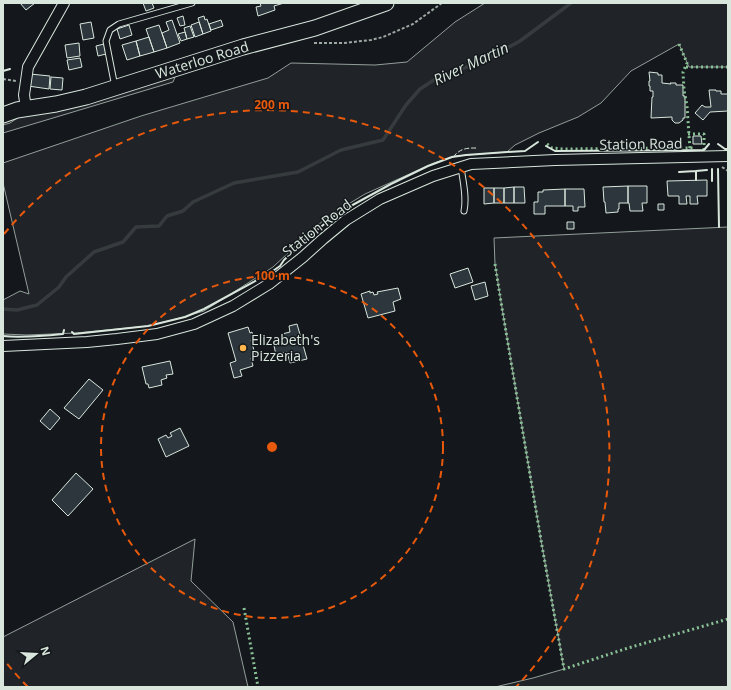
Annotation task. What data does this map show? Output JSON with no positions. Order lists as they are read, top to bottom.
{
  "streets": {
    "street": ["Waterloo Road", "Station Road"]
  },
  "water": ["River Martin"],
  "places": ["Elizabeth's Pizzeria"],
  "north": "right",
  "rings": ["200 m", "100 m"]
}
